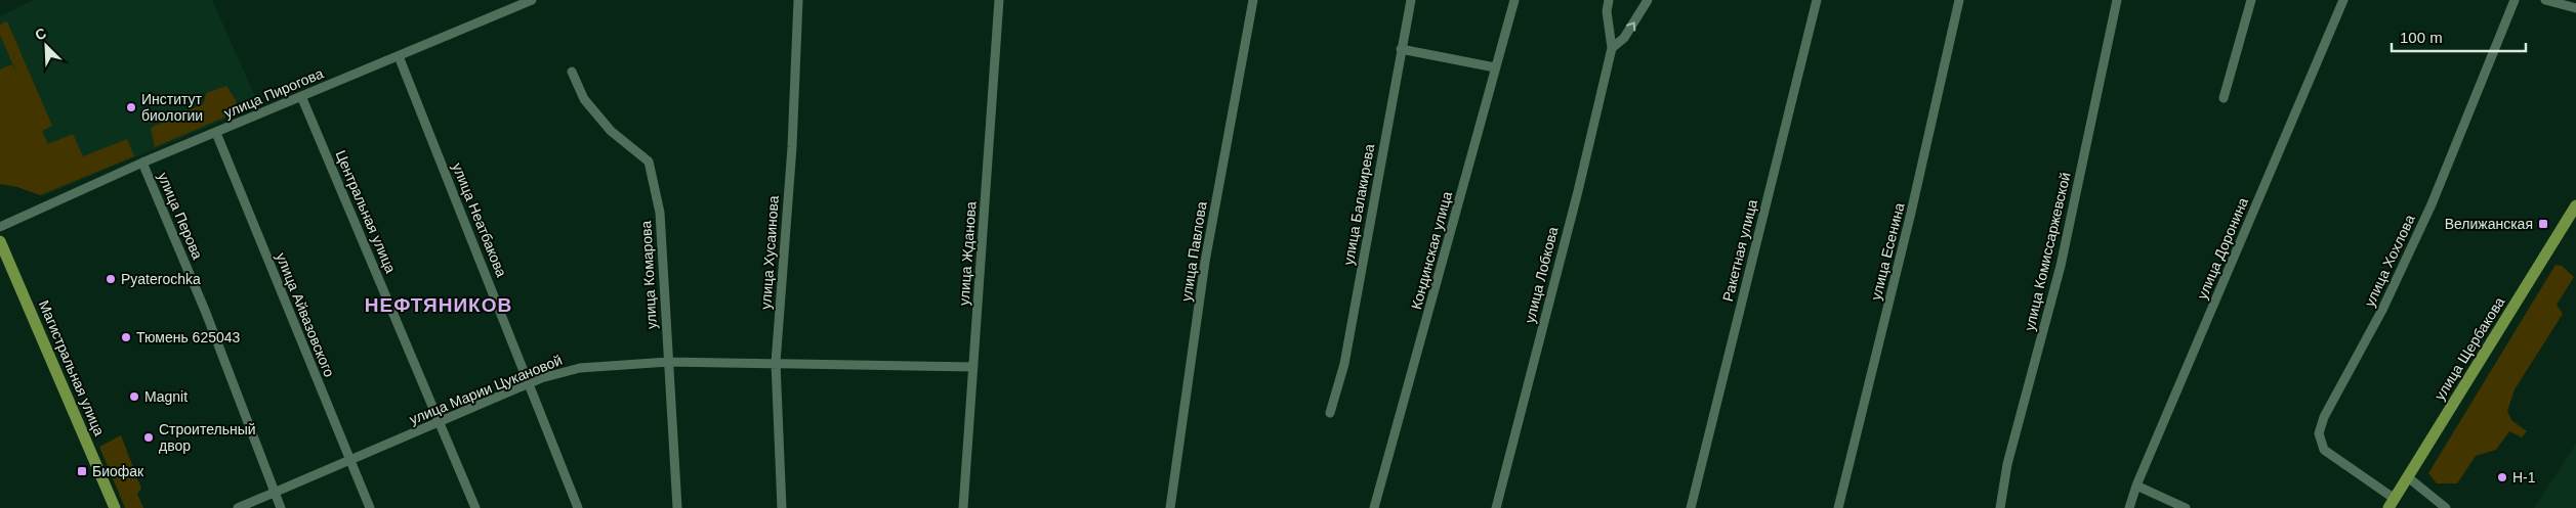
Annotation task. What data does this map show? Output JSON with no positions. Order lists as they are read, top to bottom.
{
  "streets": {
    "main road": ["улица Щербакова", "Магистральная улица"],
    "street": [
      "улица Пирогова",
      "улица Балакирева",
      "Центральная улица",
      "улица Перова",
      "улица Неатбакова",
      "улица Доронина",
      "Кондинская улица",
      "Ракетная улица",
      "улица Павлова",
      "улица Есенина",
      "улица Комиссаржевской",
      "улица Хусаинова",
      "улица Жданова",
      "улица Хохлова",
      "улица Комарова",
      "улица Лобкова",
      "улица Айвазовского",
      "улица Марии Цукановой"
    ]
  },
  "crossings": [
    ["улица Пирогова", "Центральная улица"],
    ["улица Пирогова", "улица Перова"],
    ["улица Пирогова", "улица Неатбакова"],
    ["улица Пирогова", "улица Айвазовского"],
    ["Центральная улица", "улица Марии Цукановой"],
    ["улица Перова", "улица Марии Цукановой"],
    ["улица Неатбакова", "улица Марии Цукановой"],
    ["улица Хусаинова", "улица Марии Цукановой"],
    ["улица Жданова", "улица Марии Цукановой"],
    ["улица Хохлова", "улица Щербакова"],
    ["улица Комарова", "улица Марии Цукановой"],
    ["улица Айвазовского", "улица Марии Цукановой"]
  ],
  "districts": ["НЕФТЯНИКОВ"],
  "places": {
    "other": [
      "Институт биологии",
      "Pyaterochka",
      "Тюмень 625043",
      "Magnit",
      "Строительный двор",
      "Н-1"
    ],
    "transit": ["Велижанская", "Биофак"]
  },
  "scale_bar": "100 m",
  "north": "top left"
}
